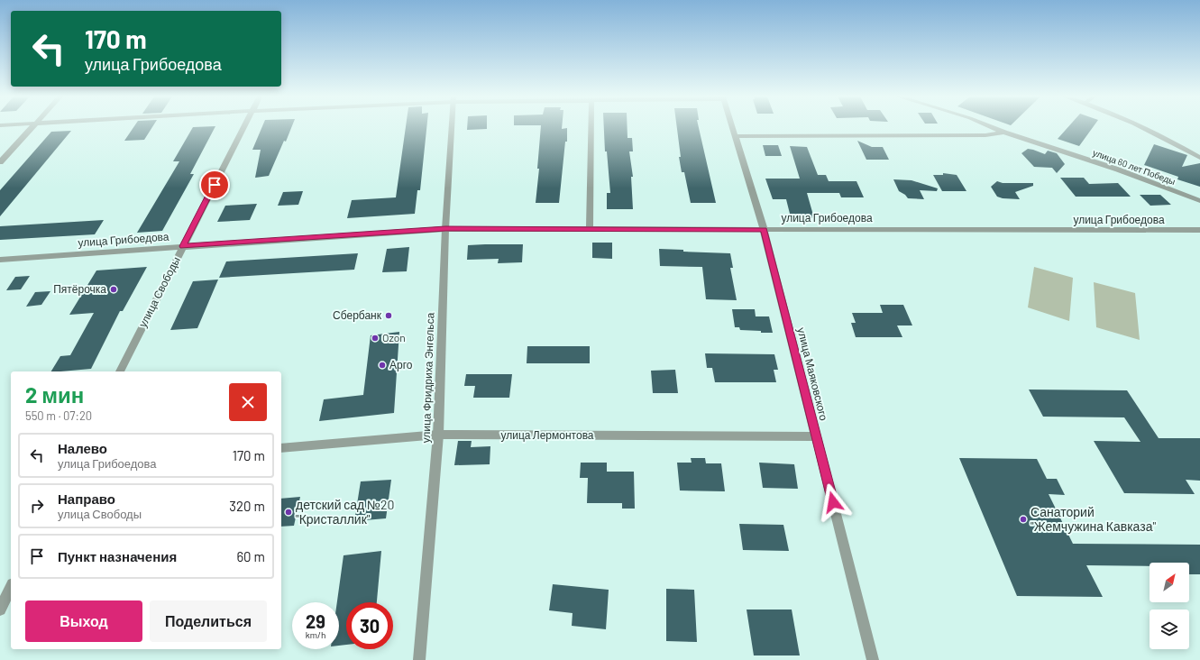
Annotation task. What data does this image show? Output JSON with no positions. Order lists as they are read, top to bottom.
{
  "streets": {
    "street": [
      "улица 60 лет Победы",
      "улица Грибоедова",
      "улица Свободы",
      "улица Маяковского",
      "улица Фридриха Энгельса",
      "улица Лермонтова"
    ]
  },
  "crossings": [
    ["улица Грибоедова", "улица Свободы"],
    ["улица Грибоедова", "улица Маяковского"],
    ["улица Грибоедова", "улица Фридриха Энгельса"],
    ["улица Маяковского", "улица Лермонтова"],
    ["улица Фридриха Энгельса", "улица Лермонтова"]
  ],
  "places": [
    "Пятёрочка",
    "Сбербанк",
    "Ozon",
    "Арго",
    "детский сад №20 \"Кристаллик\"",
    "Санаторий \"Жемчужина Кавказа\""
  ],
  "north": "top right",
  "page": {
    "turn": ["170 m", "улица Грибоедова"],
    "heading": ["2 мин", "550 m · 07:20"],
    "list": [
      {
        "name": "Налево",
        "note": "улица Грибоедова",
        "value": "170 m"
      },
      {
        "name": "Направо",
        "note": "улица Свободы",
        "value": "320 m"
      },
      {
        "name": "Пункт назначения",
        "value": "60 m"
      }
    ],
    "buttons": ["Выход", "Поделиться"],
    "speed": "29 km/h",
    "limit": "30"
  }
}
